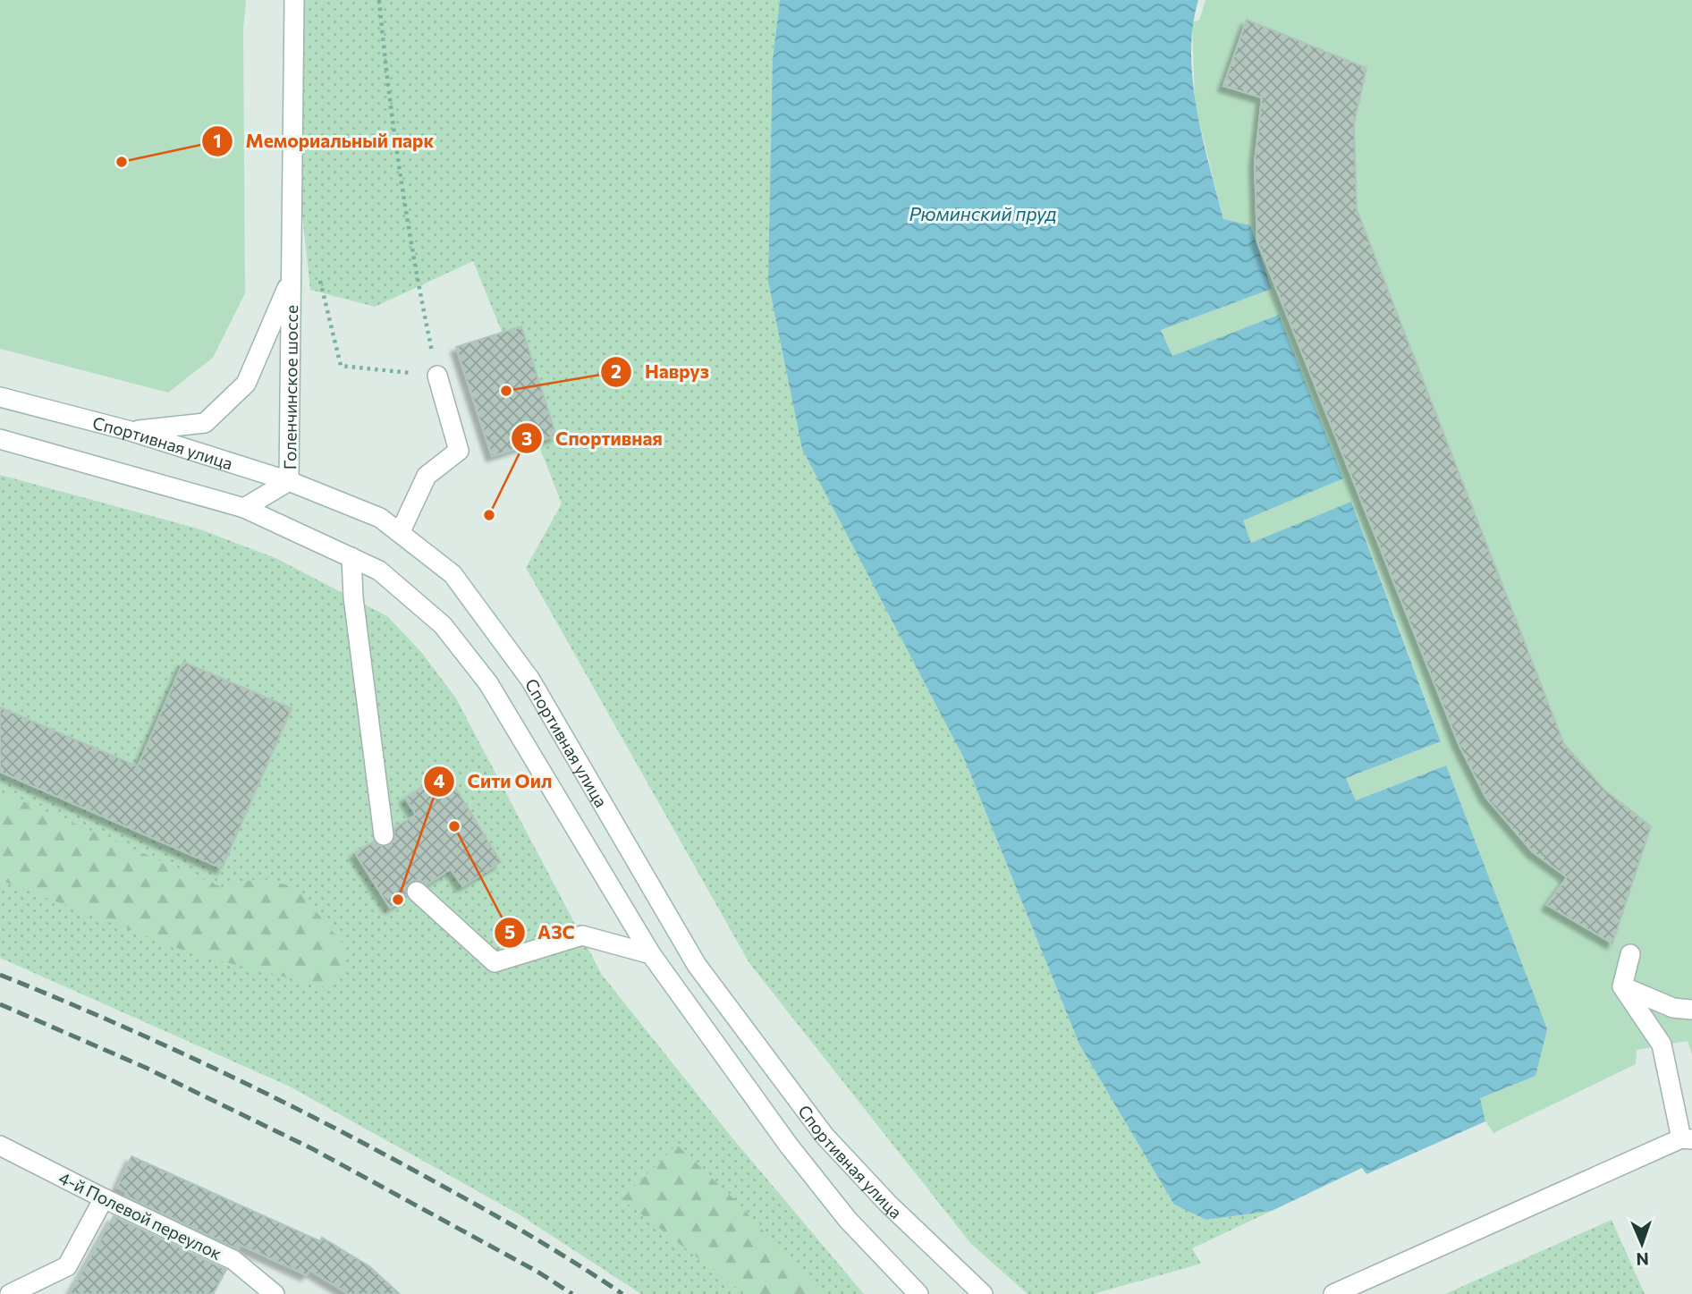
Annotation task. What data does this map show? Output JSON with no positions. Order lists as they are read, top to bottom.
{
  "streets": {
    "main road": ["Голенчинское шоссе", "Спортивная улица", "4-й Полевой переулок"]
  },
  "crossings": [
    ["Голенчинское шоссе", "Спортивная улица"]
  ],
  "water": ["Рюминский пруд"],
  "places": [
    "Мемориальный парк",
    "Навруз",
    "Спортивная",
    "АЗС",
    "Сити Оил"
  ],
  "north": "bottom"
}
